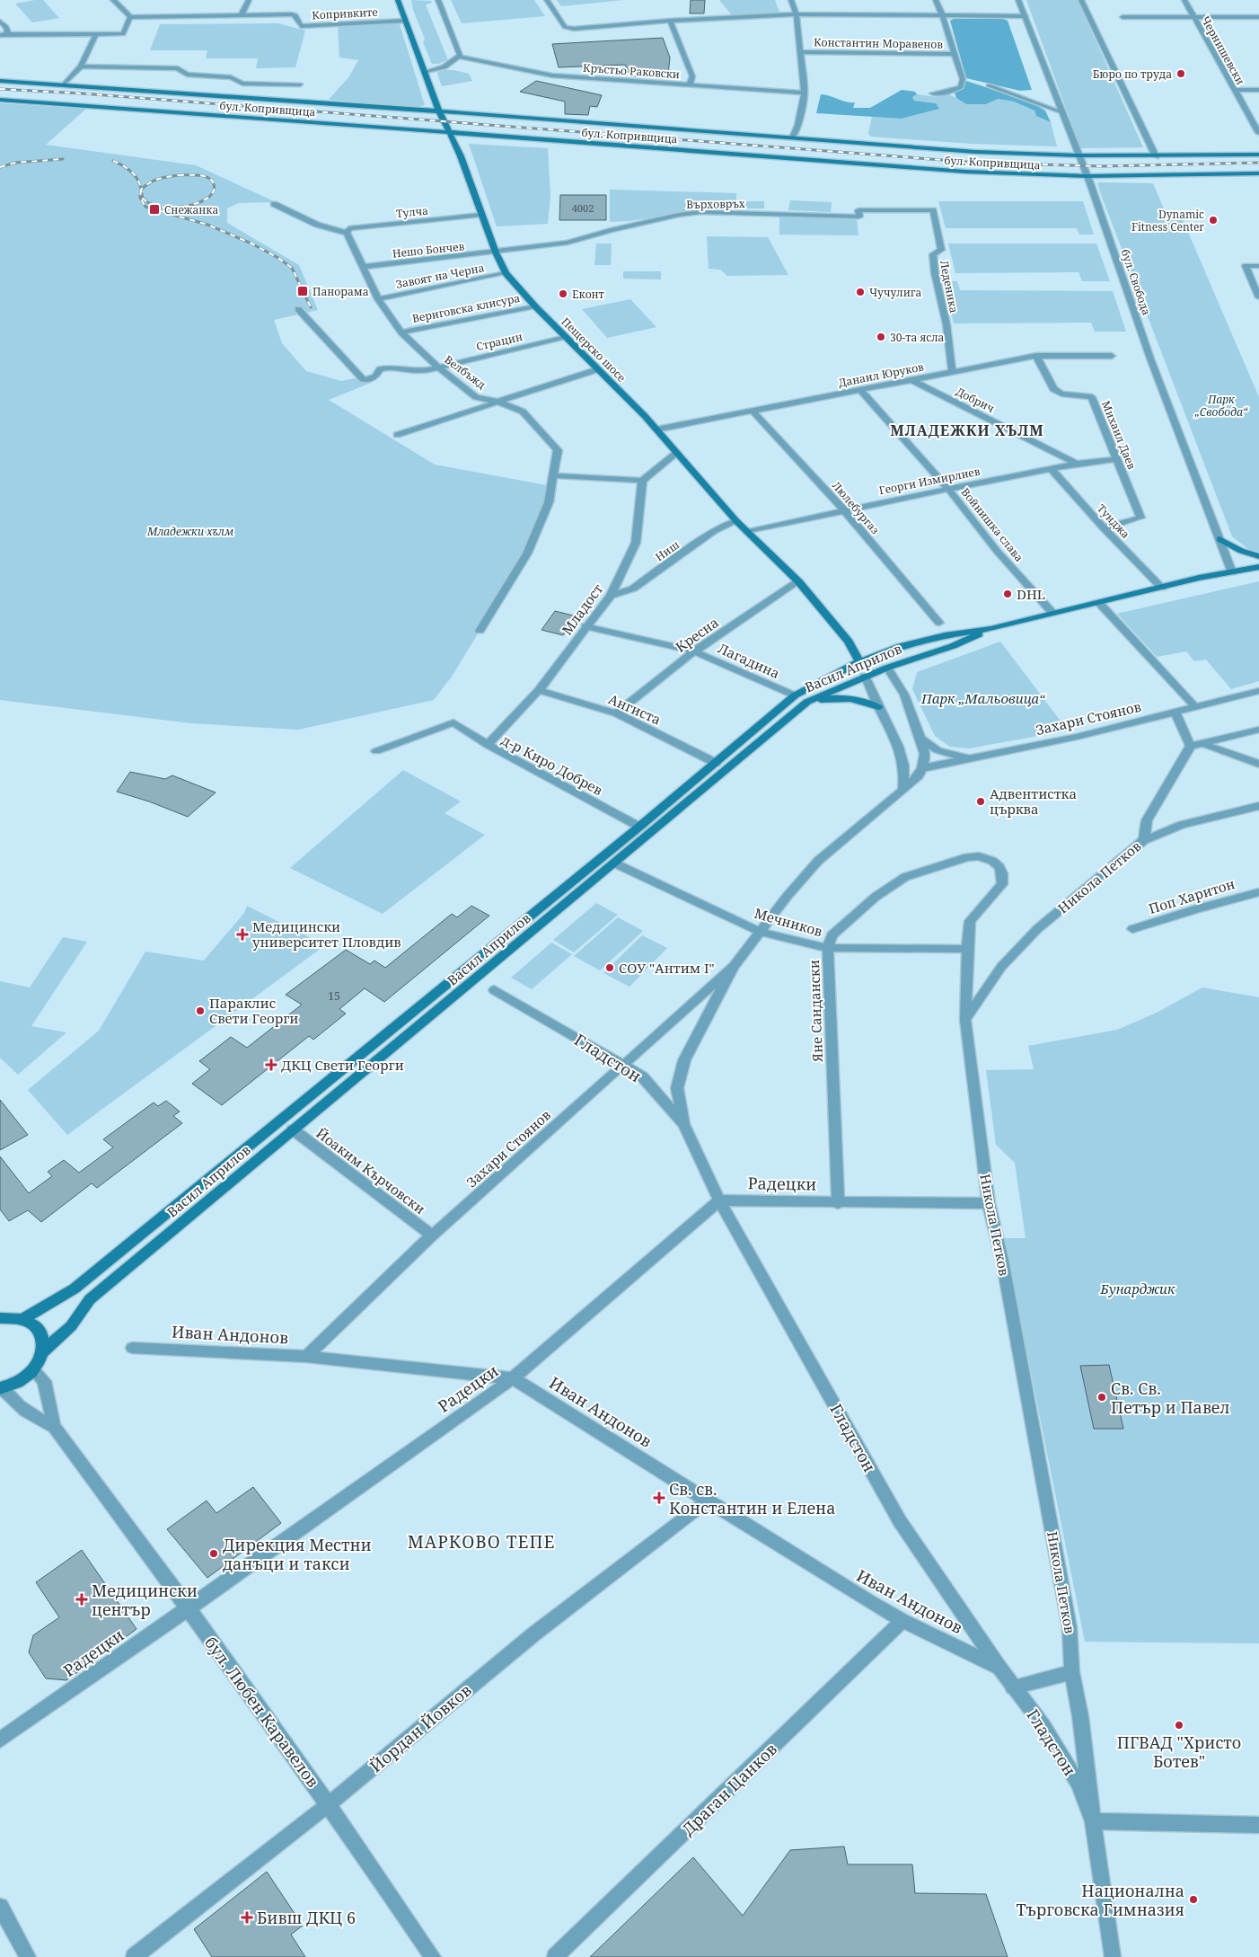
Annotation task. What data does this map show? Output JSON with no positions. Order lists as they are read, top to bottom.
{
  "streets": {
    "main road": ["бул. Копривщица", "Пещерско шосе", "Васил Априлов"],
    "street": [
      "Копривките",
      "Константин Моравенов",
      "Чернишевски",
      "Кръстьо Раковски",
      "Върховръх",
      "Тулча",
      "Нешо Бончев",
      "Завоят на Черна",
      "бул. Свобода",
      "Леденика",
      "Вериговска клисура",
      "Страцин",
      "Велбъжд",
      "Данаил Юруков",
      "Добрич",
      "Михаил Даев",
      "Георги Измирлиев",
      "Люлебургаз",
      "Тунджа",
      "Войнишка слава",
      "Ниш",
      "Младост",
      "Кресна",
      "Лагадина",
      "Ангиста",
      "Захари Стоянов",
      "д-р Киро Добрев",
      "Никола Петков",
      "Поп Харитон",
      "Мечников",
      "Яне Сандански",
      "Гладстон",
      "Йоаким Кърчовски",
      "Радецки",
      "Иван Андонов",
      "бул. Любен Каравелов",
      "Йордан Йовков",
      "Драган Цанков"
    ]
  },
  "crossings": [
    ["Копривките", "Пещерско шосе"],
    ["бул. Копривщица", "бул. Свобода"],
    ["бул. Копривщица", "Пещерско шосе"],
    ["Върховръх", "Нешо Бончев"],
    ["Върховръх", "Леденика"],
    ["Върховръх", "Пещерско шосе"],
    ["Тулча", "Пещерско шосе"],
    ["Тулча", "Велбъжд"],
    ["Нешо Бончев", "Пещерско шосе"],
    ["Нешо Бончев", "Велбъжд"],
    ["Завоят на Черна", "Пещерско шосе"],
    ["Завоят на Черна", "Велбъжд"],
    ["бул. Свобода", "Васил Априлов"],
    ["Леденика", "Данаил Юруков"],
    ["Вериговска клисура", "Пещерско шосе"],
    ["Вериговска клисура", "Велбъжд"],
    ["Страцин", "Пещерско шосе"],
    ["Страцин", "Велбъжд"],
    ["Пещерско шосе", "Данаил Юруков"],
    ["Пещерско шосе", "Георги Измирлиев"],
    ["Пещерско шосе", "Ниш"],
    ["Пещерско шосе", "Кресна"],
    ["Пещерско шосе", "Васил Априлов"],
    ["Данаил Юруков", "Добрич"],
    ["Данаил Юруков", "Михаил Даев"],
    ["Данаил Юруков", "Люлебургаз"],
    ["Данаил Юруков", "Войнишка слава"],
    ["Добрич", "Георги Измирлиев"],
    ["Михаил Даев", "Георги Измирлиев"],
    ["Михаил Даев", "Тунджа"],
    ["Георги Измирлиев", "Люлебургаз"],
    ["Георги Измирлиев", "Тунджа"],
    ["Георги Измирлиев", "Войнишка слава"],
    ["Тунджа", "Васил Априлов"],
    ["Войнишка слава", "Васил Априлов"],
    ["Ниш", "Младост"],
    ["Младост", "Лагадина"],
    ["Младост", "Ангиста"],
    ["Младост", "д-р Киро Добрев"],
    ["Кресна", "Лагадина"],
    ["Кресна", "Ангиста"],
    ["Лагадина", "Васил Априлов"],
    ["Васил Априлов", "Ангиста"],
    ["Васил Априлов", "д-р Киро Добрев"],
    ["Васил Априлов", "Мечников"],
    ["Васил Априлов", "Йоаким Кърчовски"],
    ["Захари Стоянов", "Мечников"],
    ["Захари Стоянов", "Гладстон"],
    ["Захари Стоянов", "Йоаким Кърчовски"],
    ["Захари Стоянов", "Иван Андонов"],
    ["Никола Петков", "Яне Сандански"],
    ["Никола Петков", "Гладстон"],
    ["Никола Петков", "Радецки"],
    ["Мечников", "Яне Сандански"],
    ["Яне Сандански", "Радецки"],
    ["Гладстон", "Радецки"],
    ["Гладстон", "Иван Андонов"],
    ["Радецки", "Иван Андонов"],
    ["Радецки", "бул. Любен Каравелов"],
    ["Иван Андонов", "Йордан Йовков"],
    ["Иван Андонов", "Драган Цанков"],
    ["бул. Любен Каравелов", "Йордан Йовков"]
  ],
  "districts": ["МЛАДЕЖКИ ХЪЛМ", "МАРКОВО ТЕПЕ"],
  "parks": [
    "Парк „Свобода“",
    "Младежки хълм",
    "Парк „Мальовица“",
    "Бунарджик"
  ],
  "places": {
    "other": [
      "Бюро по труда",
      "Dynamic Fitness Center",
      "Чучулига",
      "Еконт",
      "30-та ясла",
      "DHL",
      "Адвентистка църква",
      "СОУ \"Антим I\"",
      "Параклис Свети Георги",
      "Св. Св. Петър и Павел",
      "Дирекция Местни данъци и такси",
      "ПГВАД \"Христо Ботев\"",
      "Национална Търговска Гимназия"
    ],
    "transit": ["Снежанка", "Панорама"],
    "health": [
      "Медицински университет Пловдив",
      "ДКЦ Свети Георги",
      "Св. св. Константин и Елена",
      "Медицински център",
      "Бивш ДКЦ 6"
    ]
  },
  "house_numbers": ["4002", "15"]
}
